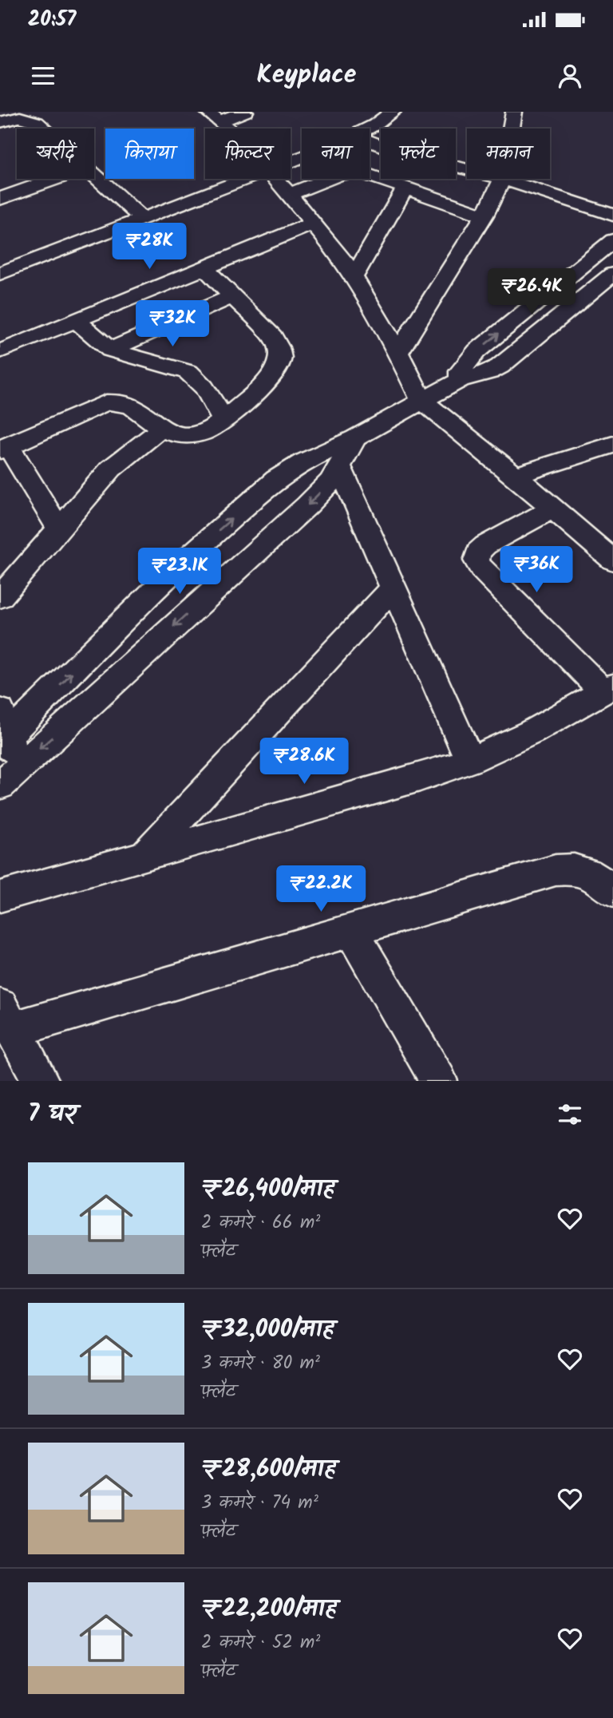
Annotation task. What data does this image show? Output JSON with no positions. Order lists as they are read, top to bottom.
{
  "page": {
    "status": "20:57",
    "header": "Keyplace",
    "chip": [
      "खरीदें",
      "किराया",
      "फ़िल्टर",
      "नया",
      "फ़्लैट",
      "मकान"
    ],
    "price": [
      "₹28K",
      "₹26.4K",
      "₹32K",
      "₹36K",
      "₹23.1K",
      "₹28.6K",
      "₹22.2K"
    ],
    "heading": "7 घर",
    "list": [
      {
        "name": "₹26,400/माह",
        "note": "2 कमरे · 66 m² · फ़्लैट"
      },
      {
        "name": "₹32,000/माह",
        "note": "3 कमरे · 80 m² · फ़्लैट"
      },
      {
        "name": "₹28,600/माह",
        "note": "3 कमरे · 74 m² · फ़्लैट"
      },
      {
        "name": "₹22,200/माह",
        "note": "2 कमरे · 52 m² · फ़्लैट"
      }
    ]
  }
}
